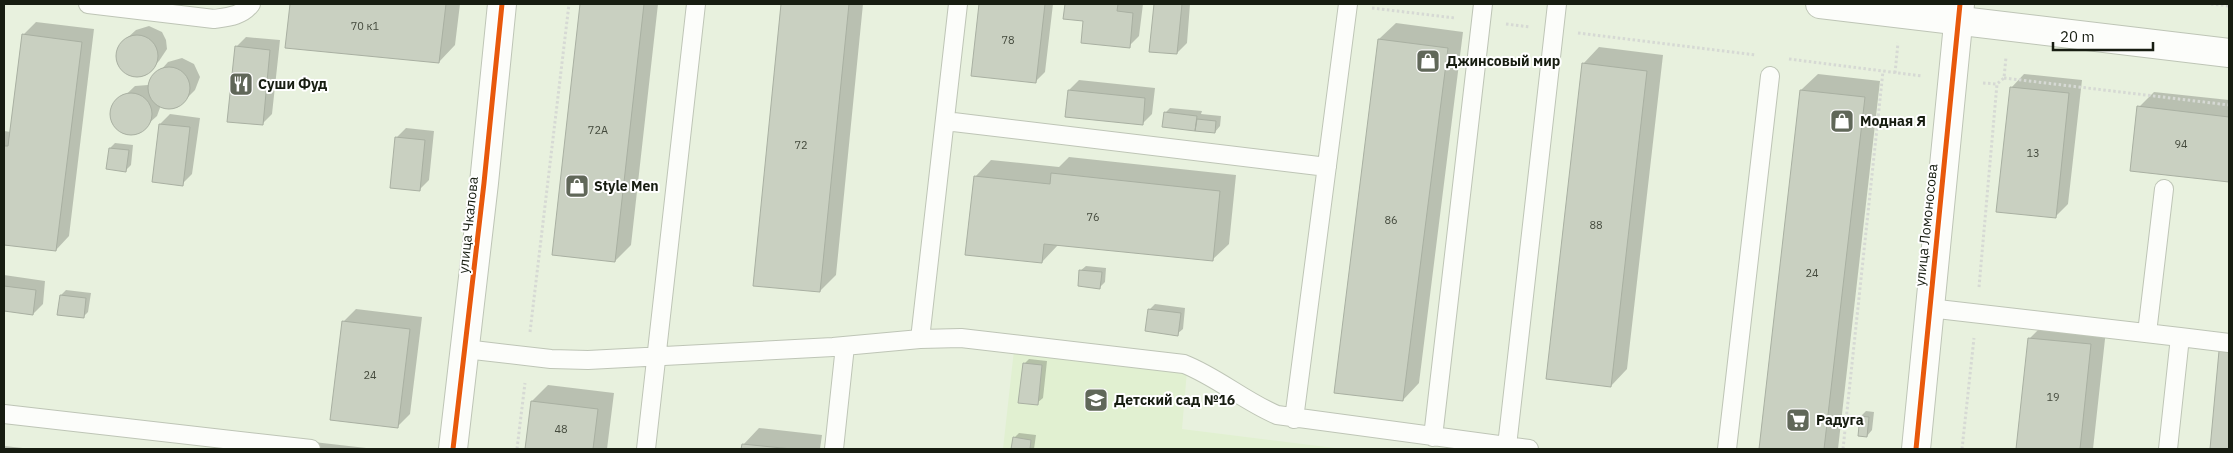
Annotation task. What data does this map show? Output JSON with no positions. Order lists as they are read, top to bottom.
{
  "streets": {
    "street": ["улица Чкалова", "улица Ломоносова"]
  },
  "places": {
    "shop": ["Джинсовый мир", "Модная Я", "Style Men"],
    "restaurant": ["Суши Фуд"],
    "school or university": ["Детский сад №16"],
    "supermarket": ["Радуга"]
  },
  "house_numbers": [
    "70 к1",
    "78",
    "72А",
    "94",
    "72",
    "13",
    "76",
    "86",
    "88",
    "24",
    "24",
    "19",
    "48"
  ],
  "scale_bar": "20 m"
}
